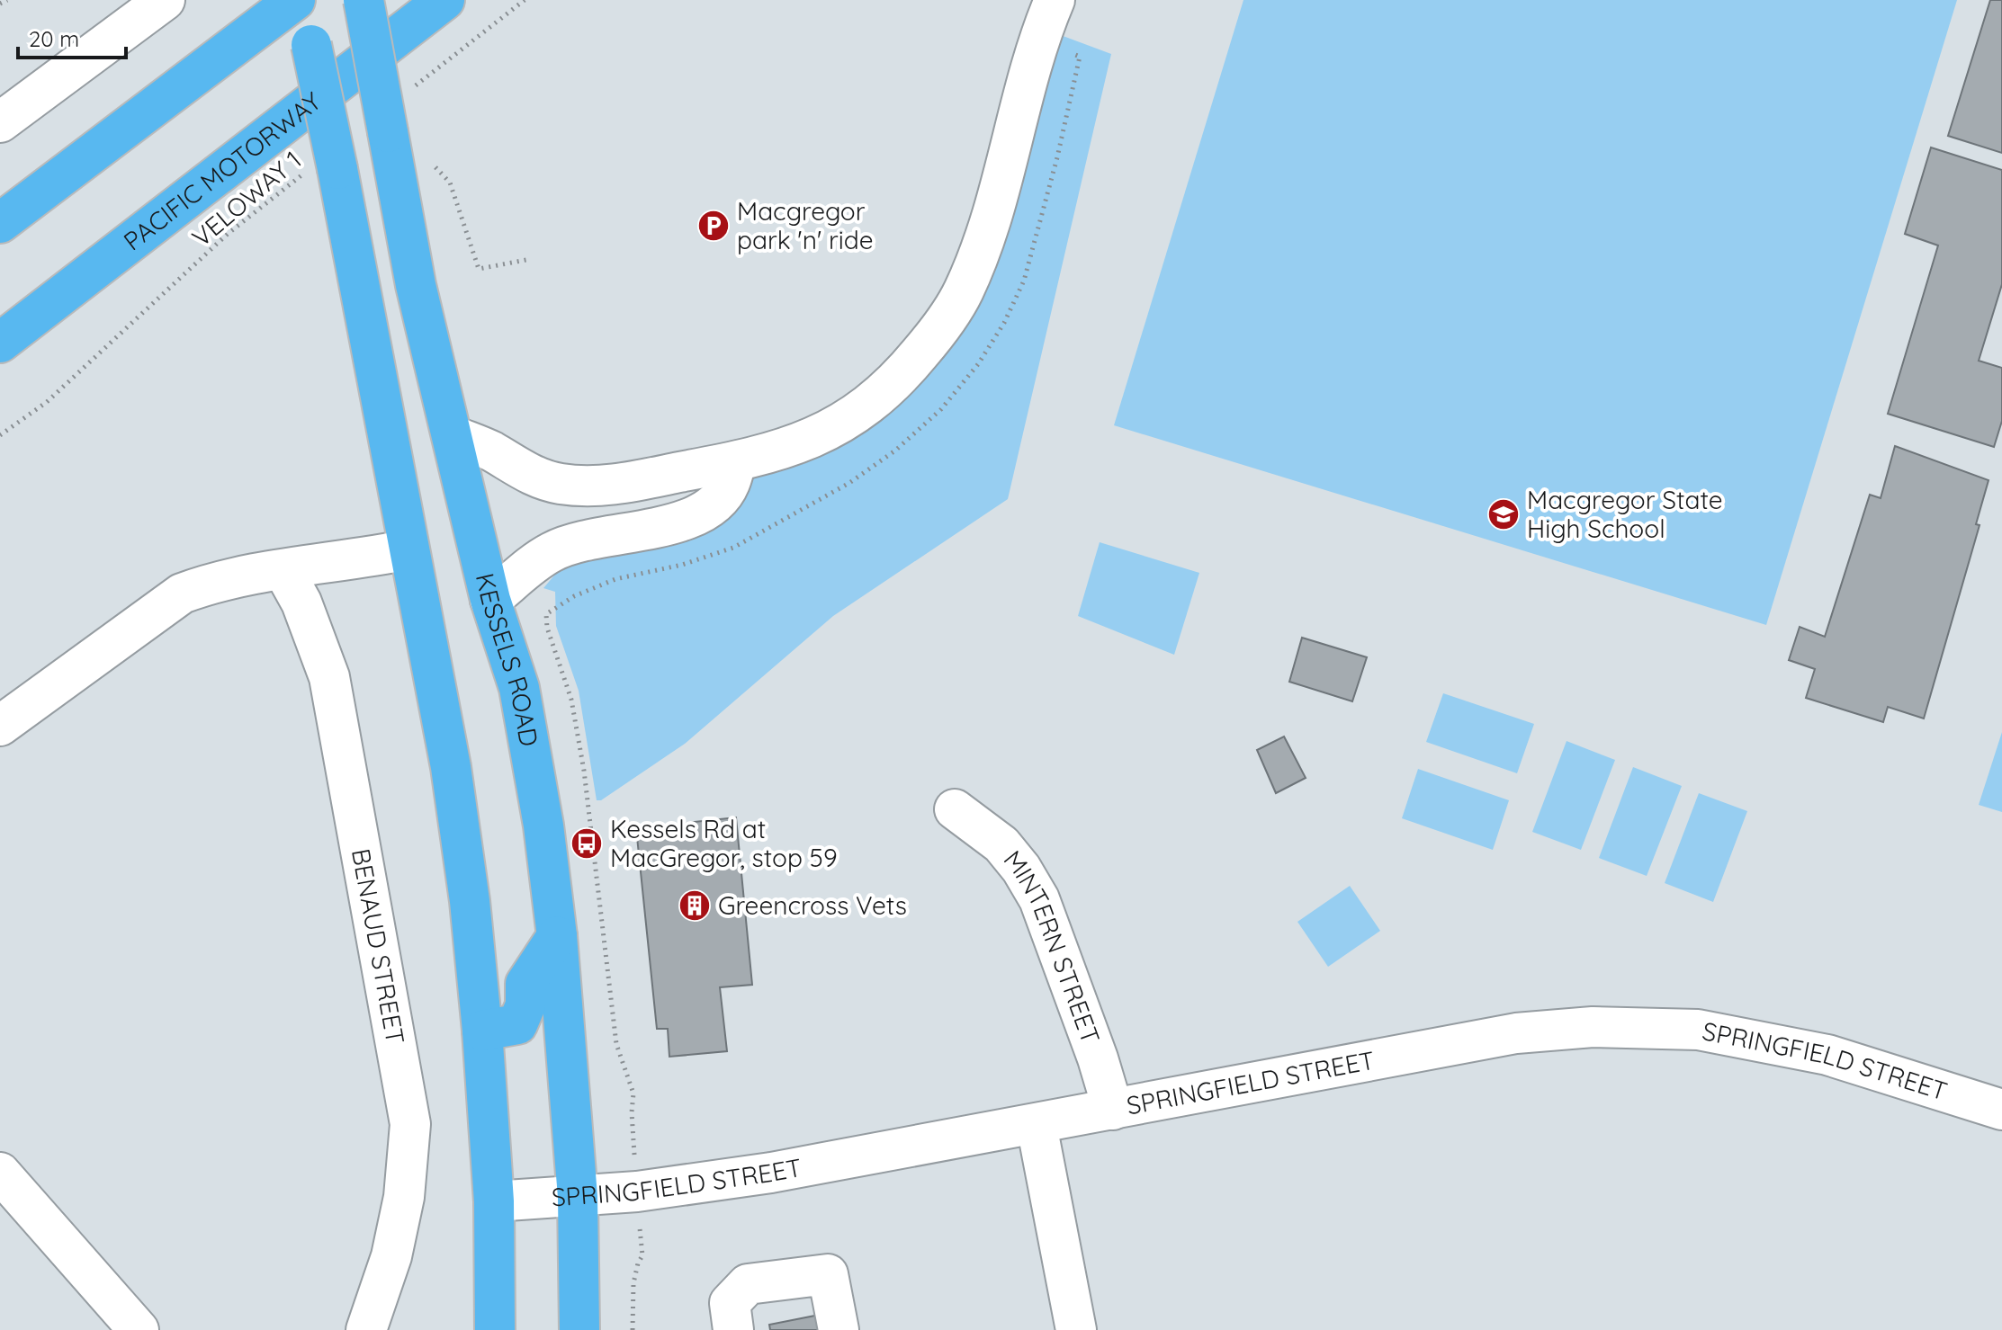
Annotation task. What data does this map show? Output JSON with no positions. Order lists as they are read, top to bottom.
{
  "streets": {
    "highway": ["PACIFIC MOTORWAY", "KESSELS ROAD"],
    "street": ["BENAUD STREET", "MINTERN STREET", "SPRINGFIELD STREET"],
    "path": ["VELOWAY 1"]
  },
  "crossings": [
    ["KESSELS ROAD", "SPRINGFIELD STREET"],
    ["MINTERN STREET", "SPRINGFIELD STREET"]
  ],
  "places": {
    "parking": ["Macgregor park 'n' ride"],
    "school or university": ["Macgregor State High School"],
    "bus stop": ["Kessels Rd at MacGregor, stop 59"],
    "building": ["Greencross Vets"]
  },
  "scale_bar": "20 m"
}
